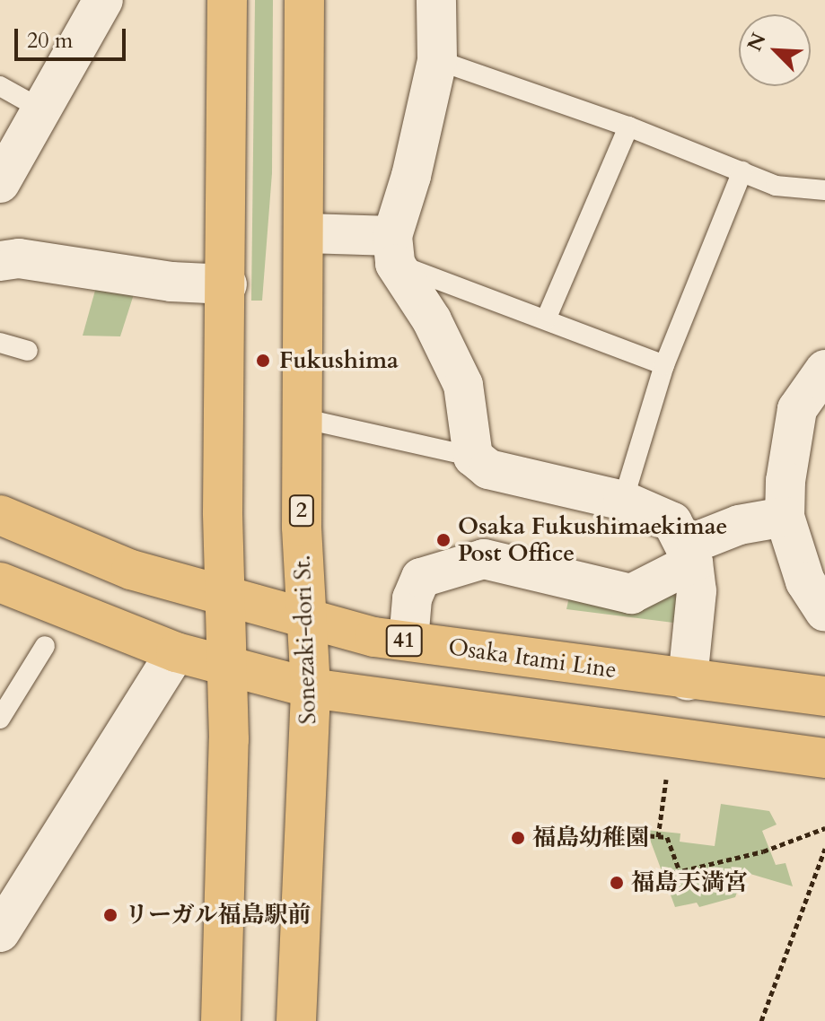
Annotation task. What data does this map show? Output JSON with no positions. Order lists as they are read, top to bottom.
{
  "streets": {
    "main road": [
      "2",
      "Sonezaki-dori St.",
      "41",
      "Osaka Itami Line"
    ]
  },
  "crossings": [
    ["Sonezaki-dori St.", "Osaka Itami Line"]
  ],
  "places": [
    "Fukushima",
    "Osaka Fukushimaekimae Post Office",
    "福島幼稚園",
    "福島天満宮",
    "リーガル福島駅前"
  ],
  "scale_bar": "20 m",
  "north": "top left"
}
